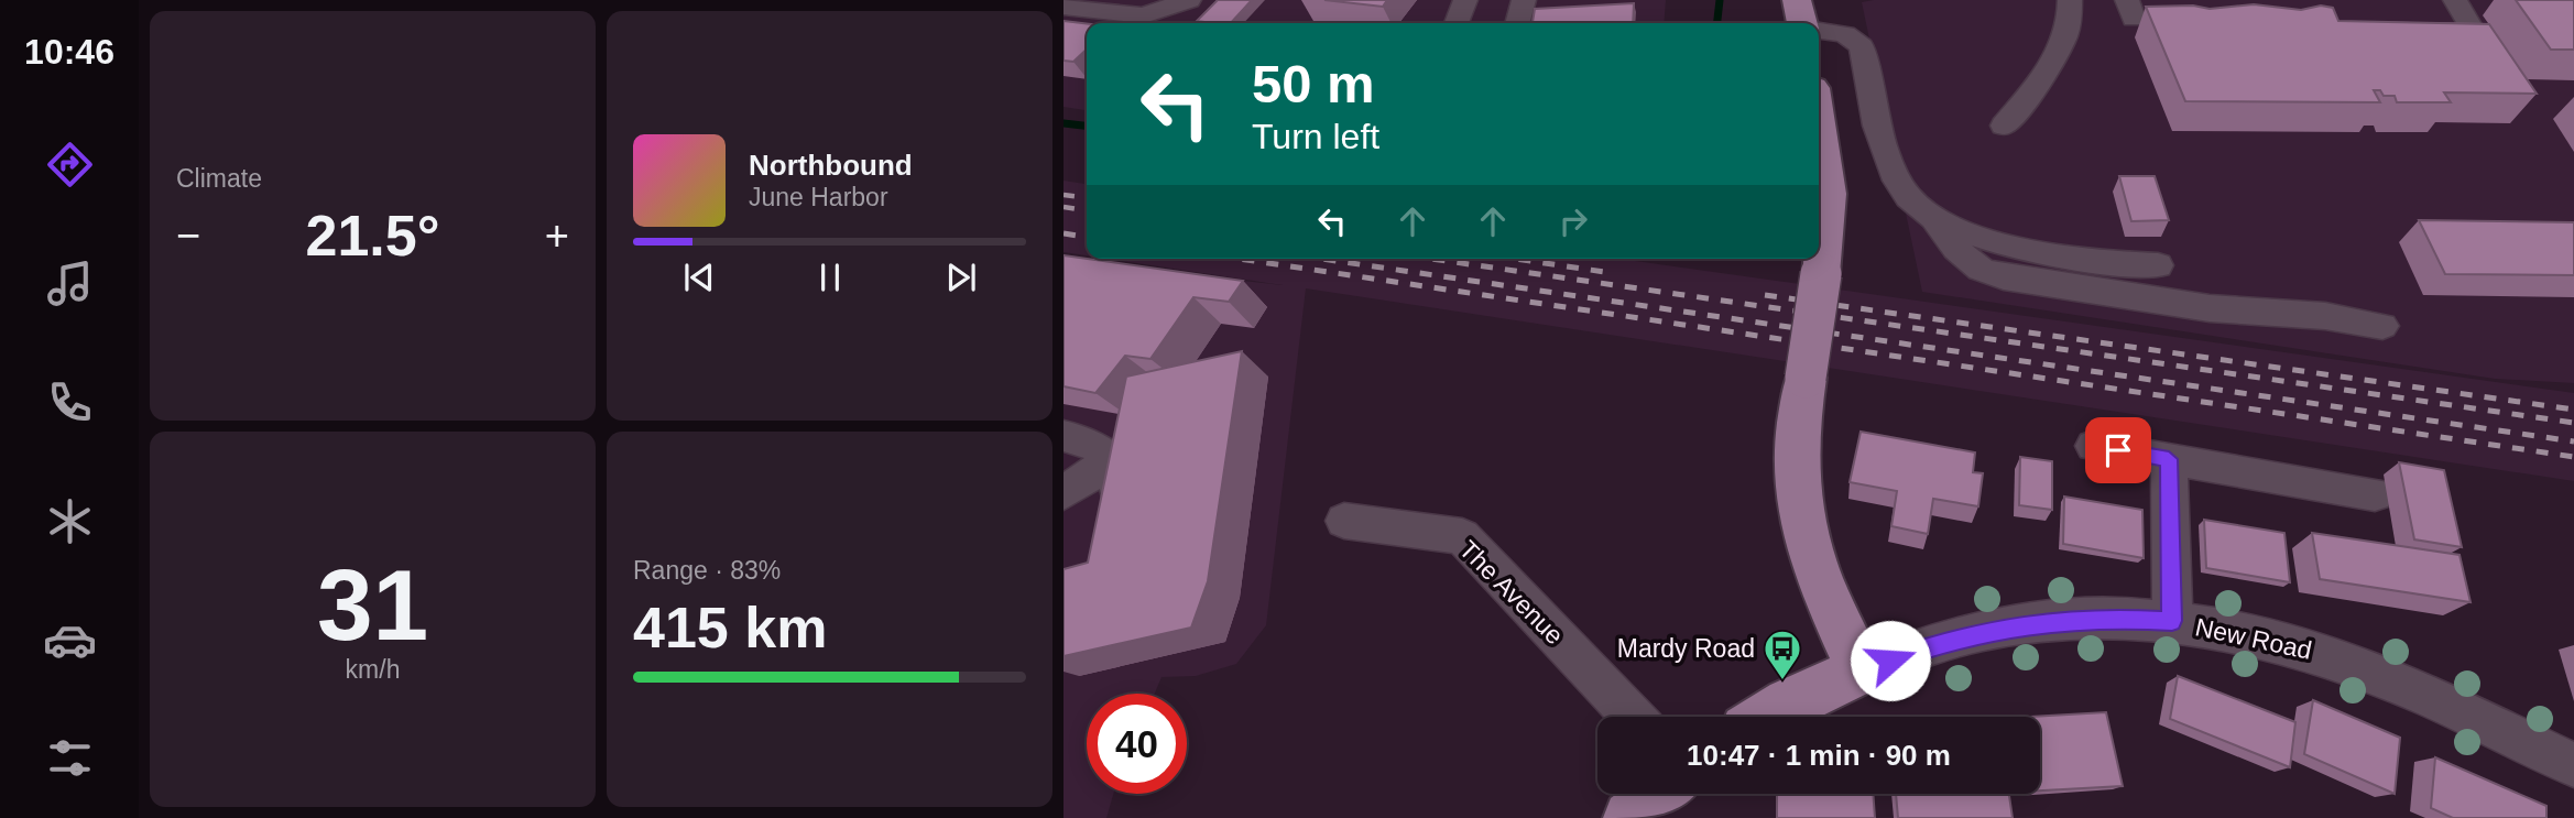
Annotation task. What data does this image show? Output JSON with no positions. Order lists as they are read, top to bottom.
{
  "streets": {
    "main road": ["New Road"],
    "street": ["The Avenue"]
  },
  "places": {
    "bus stop": ["Mardy Road"]
  },
  "page": {
    "tabs": "10:46",
    "tile": [
      "Climate",
      ["31", "km/h"],
      ["Range · 83%", "415 km"]
    ],
    "turn": ["50 m", "Turn left"],
    "song": ["Northbound", "June Harbor"],
    "heat": ["−", "21.5°", "+"],
    "limit": "40",
    "trip": "10:47 · 1 min · 90 m"
  }
}
